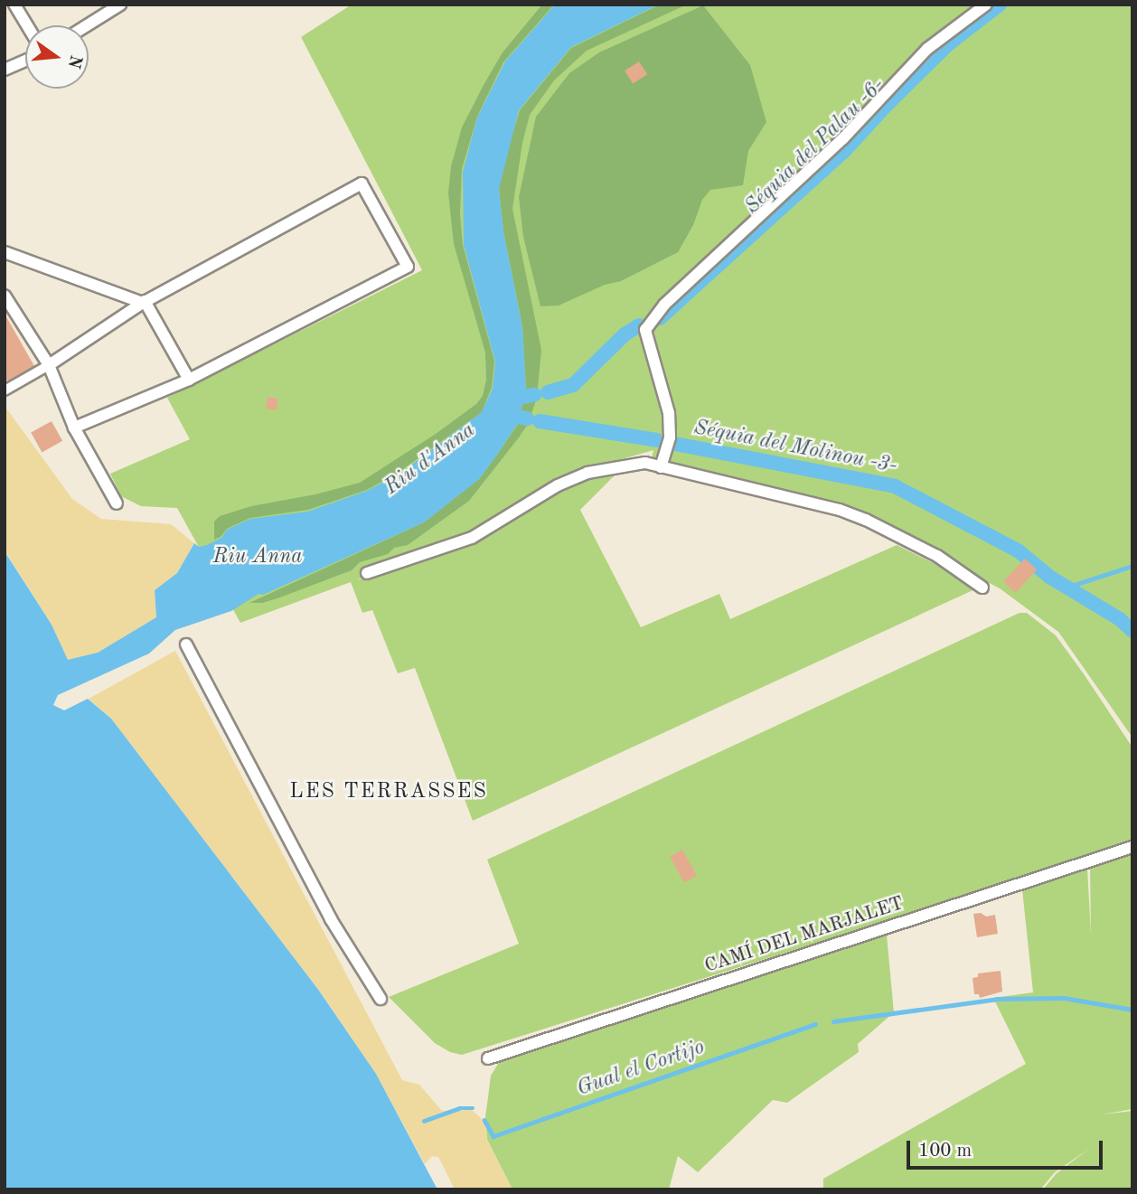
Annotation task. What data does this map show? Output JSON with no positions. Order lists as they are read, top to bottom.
{
  "streets": {
    "street": ["CAMÍ DEL MARJALET"]
  },
  "districts": ["LES TERRASSES"],
  "water": [
    "Séquia del Palau -6-",
    "Séquia del Molinou -3-",
    "Riu d'Anna",
    "Riu Anna",
    "Gual el Cortijo"
  ],
  "scale_bar": "100 m",
  "north": "right"
}
